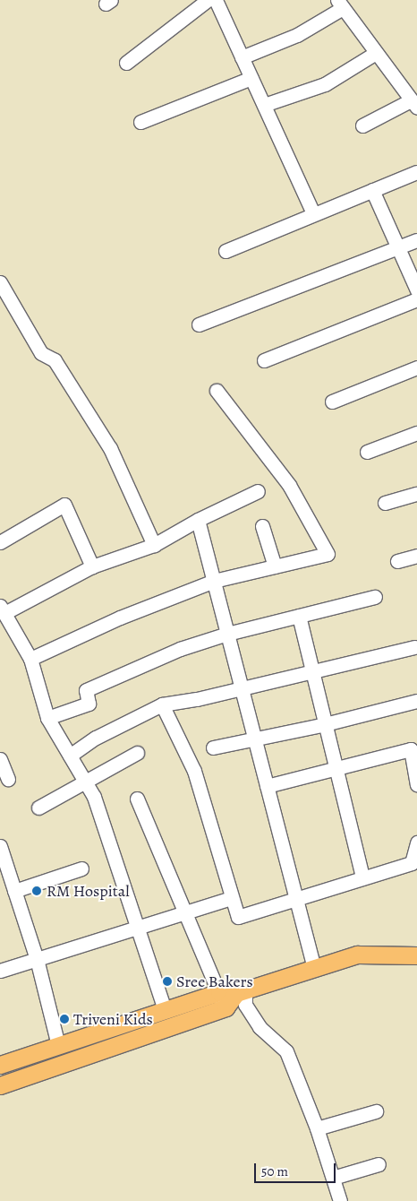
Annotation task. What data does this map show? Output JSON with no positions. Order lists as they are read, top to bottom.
{
  "places": ["RM Hospital", "Sree Bakers", "Triveni Kids"],
  "scale_bar": "50 m"
}
